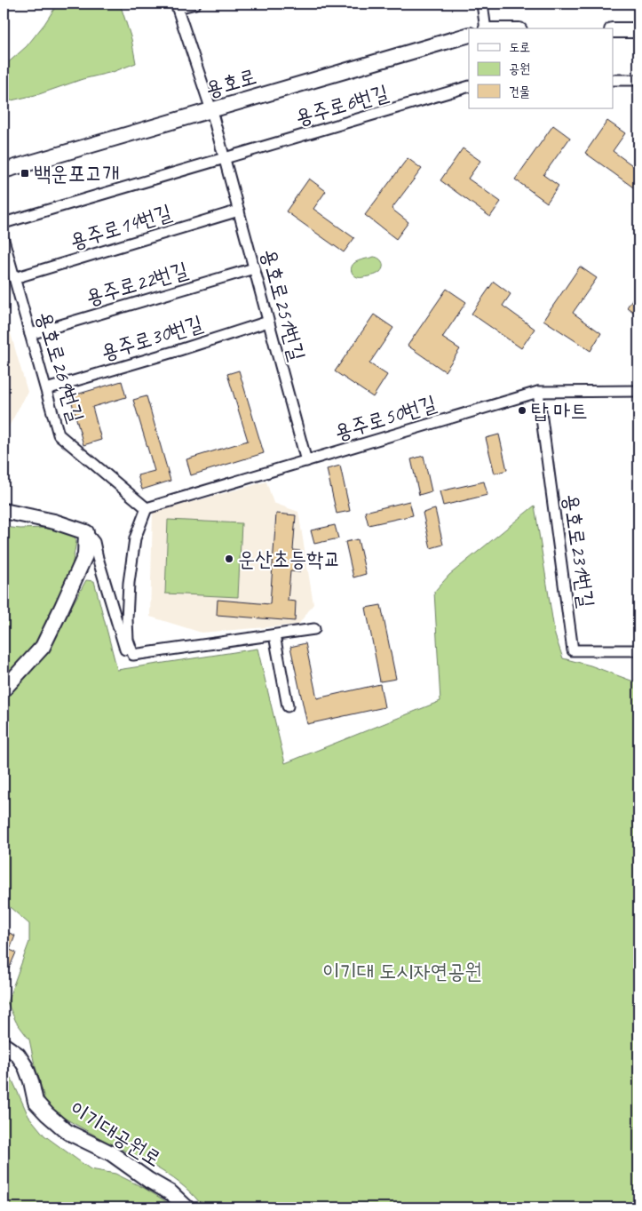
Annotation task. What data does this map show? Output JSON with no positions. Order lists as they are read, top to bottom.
{
  "streets": {
    "main road": ["용호로", "이기대공원로"],
    "street": [
      "용주로6번길",
      "용주로14번길",
      "용주로22번길",
      "용호로251번길",
      "용주로30번길",
      "용호로269번길",
      "용주로50번길",
      "용호로231번길"
    ]
  },
  "crossings": [
    ["용호로", "용호로251번길"],
    ["용주로6번길", "용호로251번길"],
    ["용주로14번길", "용호로251번길"],
    ["용주로14번길", "용호로269번길"],
    ["용주로22번길", "용호로251번길"],
    ["용주로22번길", "용호로269번길"],
    ["용호로251번길", "용주로30번길"],
    ["용호로251번길", "용주로50번길"],
    ["용주로30번길", "용호로269번길"],
    ["용호로269번길", "용주로50번길"],
    ["용주로50번길", "용호로231번길"]
  ],
  "parks": ["이기대 도시자연공원"],
  "places": {
    "transit": ["백운포고개"],
    "other": ["탑 마트", "운산초등학교"]
  },
  "legend": ["도로", "공원", "건물"]
}
